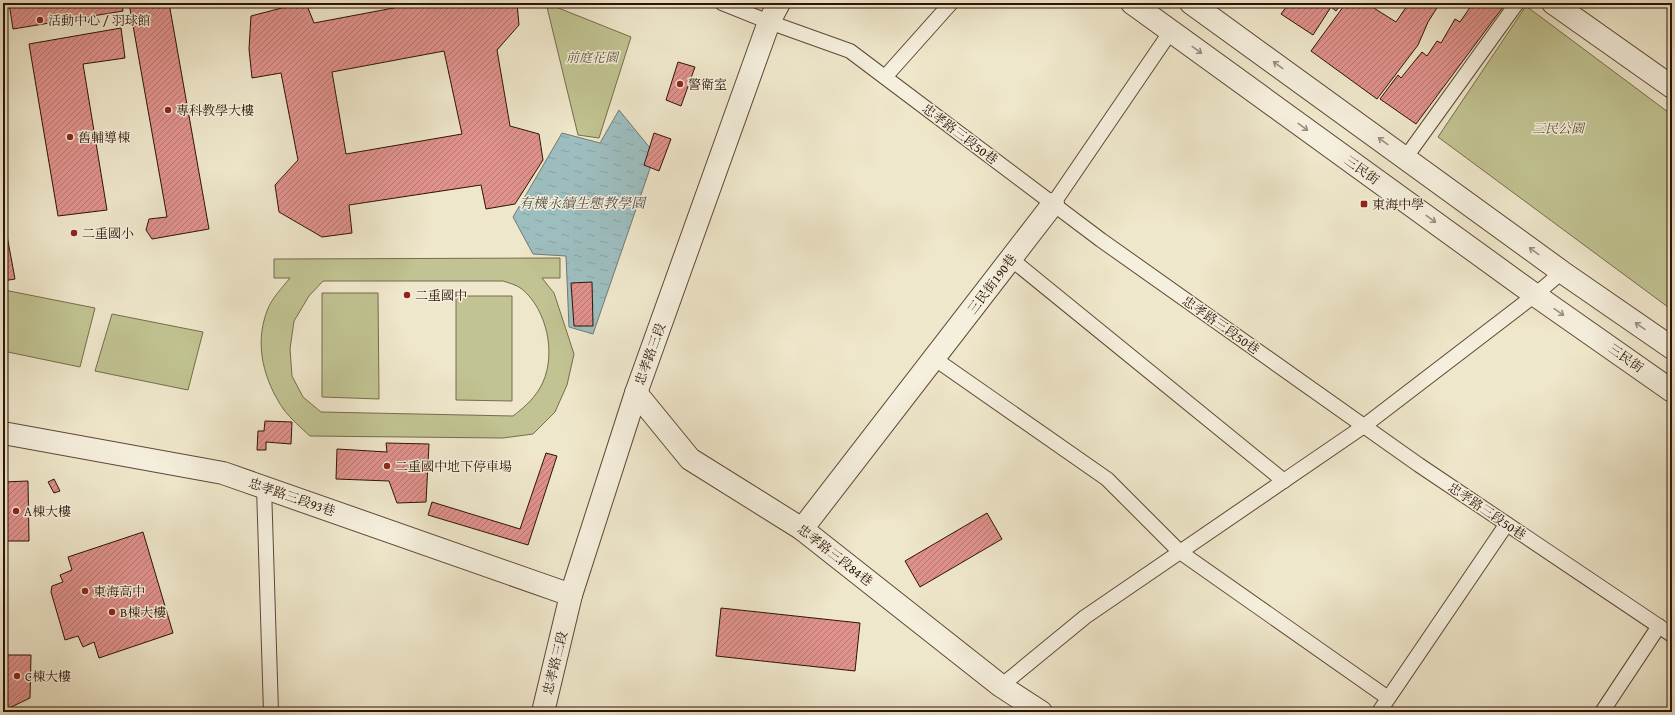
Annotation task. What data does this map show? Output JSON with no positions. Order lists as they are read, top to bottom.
{
  "streets": {
    "street": [
      "三民街",
      "三民街190巷",
      "忠孝路三段",
      "忠孝路三段93巷",
      "忠孝路三段84巷"
    ],
    "lane": ["忠孝路三段50巷"]
  },
  "crossings": [
    ["忠孝路三段50巷", "三民街190巷"],
    ["忠孝路三段50巷", "忠孝路三段"],
    ["三民街", "三民街190巷"],
    ["三民街190巷", "忠孝路三段84巷"],
    ["忠孝路三段", "忠孝路三段93巷"],
    ["忠孝路三段", "忠孝路三段84巷"]
  ],
  "water": ["有機永續生態教學園"],
  "parks": ["前庭花園", "三民公園"],
  "places": {
    "other": [
      "活動中心 / 羽球館",
      "警衛室",
      "專科教學大樓",
      "舊輔導棟",
      "二重國小",
      "二重國中",
      "二重國中地下停車場",
      "A棟大樓",
      "東海高中",
      "B棟大樓",
      "C棟大樓"
    ],
    "transit": ["東海中學"]
  }
}
